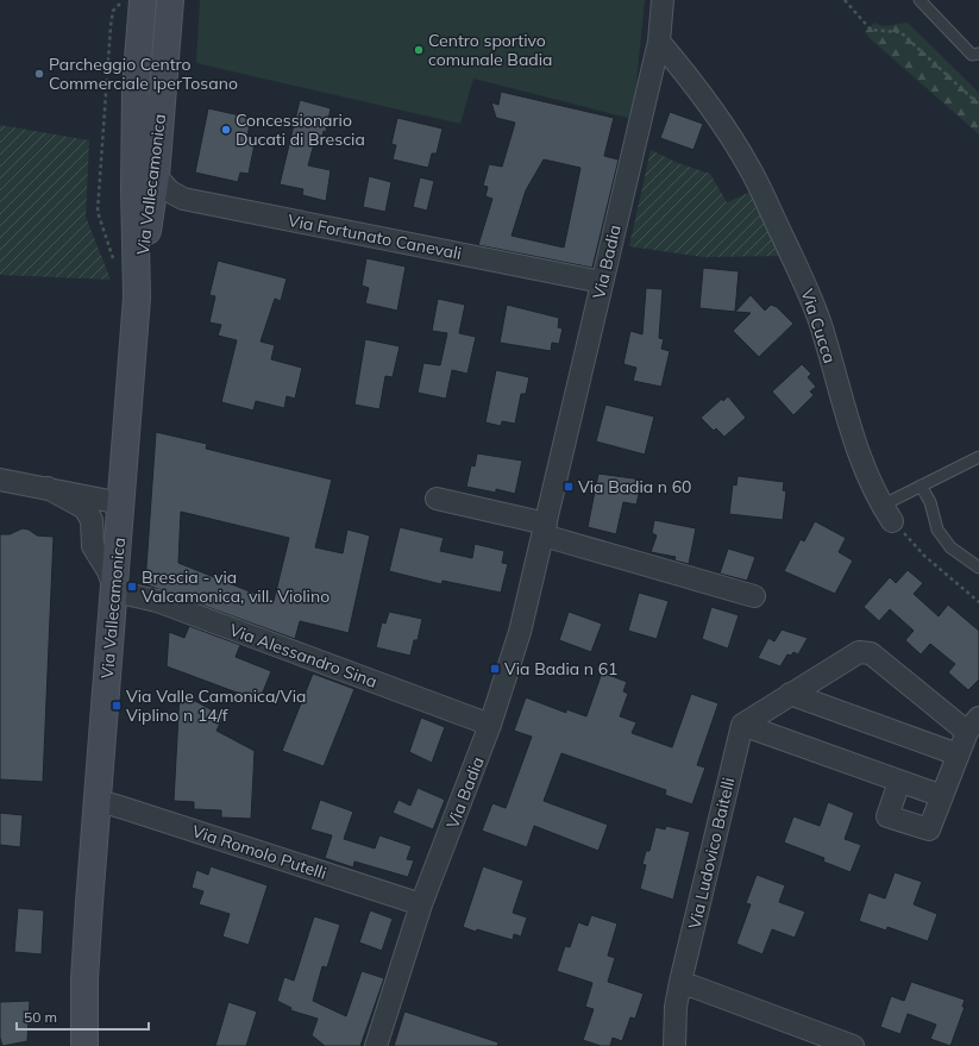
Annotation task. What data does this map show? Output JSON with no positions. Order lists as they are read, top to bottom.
{
  "streets": {
    "main road": ["Via Vallecamonica"],
    "street": [
      "Via Fortunato Canevali",
      "Via Badia",
      "Via Cucca",
      "Via Alessandro Sina",
      "Via Romolo Putelli",
      "Via Ludovico Baitelli"
    ]
  },
  "crossings": [
    ["Via Vallecamonica", "Via Fortunato Canevali"],
    ["Via Vallecamonica", "Via Alessandro Sina"],
    ["Via Vallecamonica", "Via Romolo Putelli"],
    ["Via Fortunato Canevali", "Via Badia"],
    ["Via Badia", "Via Cucca"],
    ["Via Badia", "Via Alessandro Sina"],
    ["Via Badia", "Via Romolo Putelli"]
  ],
  "places": {
    "other": ["Centro sportivo comunale Badia", "Parcheggio Centro Commerciale iperTosano", "Concessionario Ducati di Brescia"],
    "transit": [
      "Via Badia n 60",
      "Brescia - via Valcamonica, vill. Violino",
      "Via Badia n 61",
      "Via Valle Camonica/Via Viplino n 14/f"
    ]
  },
  "scale_bar": "50 m"
}
